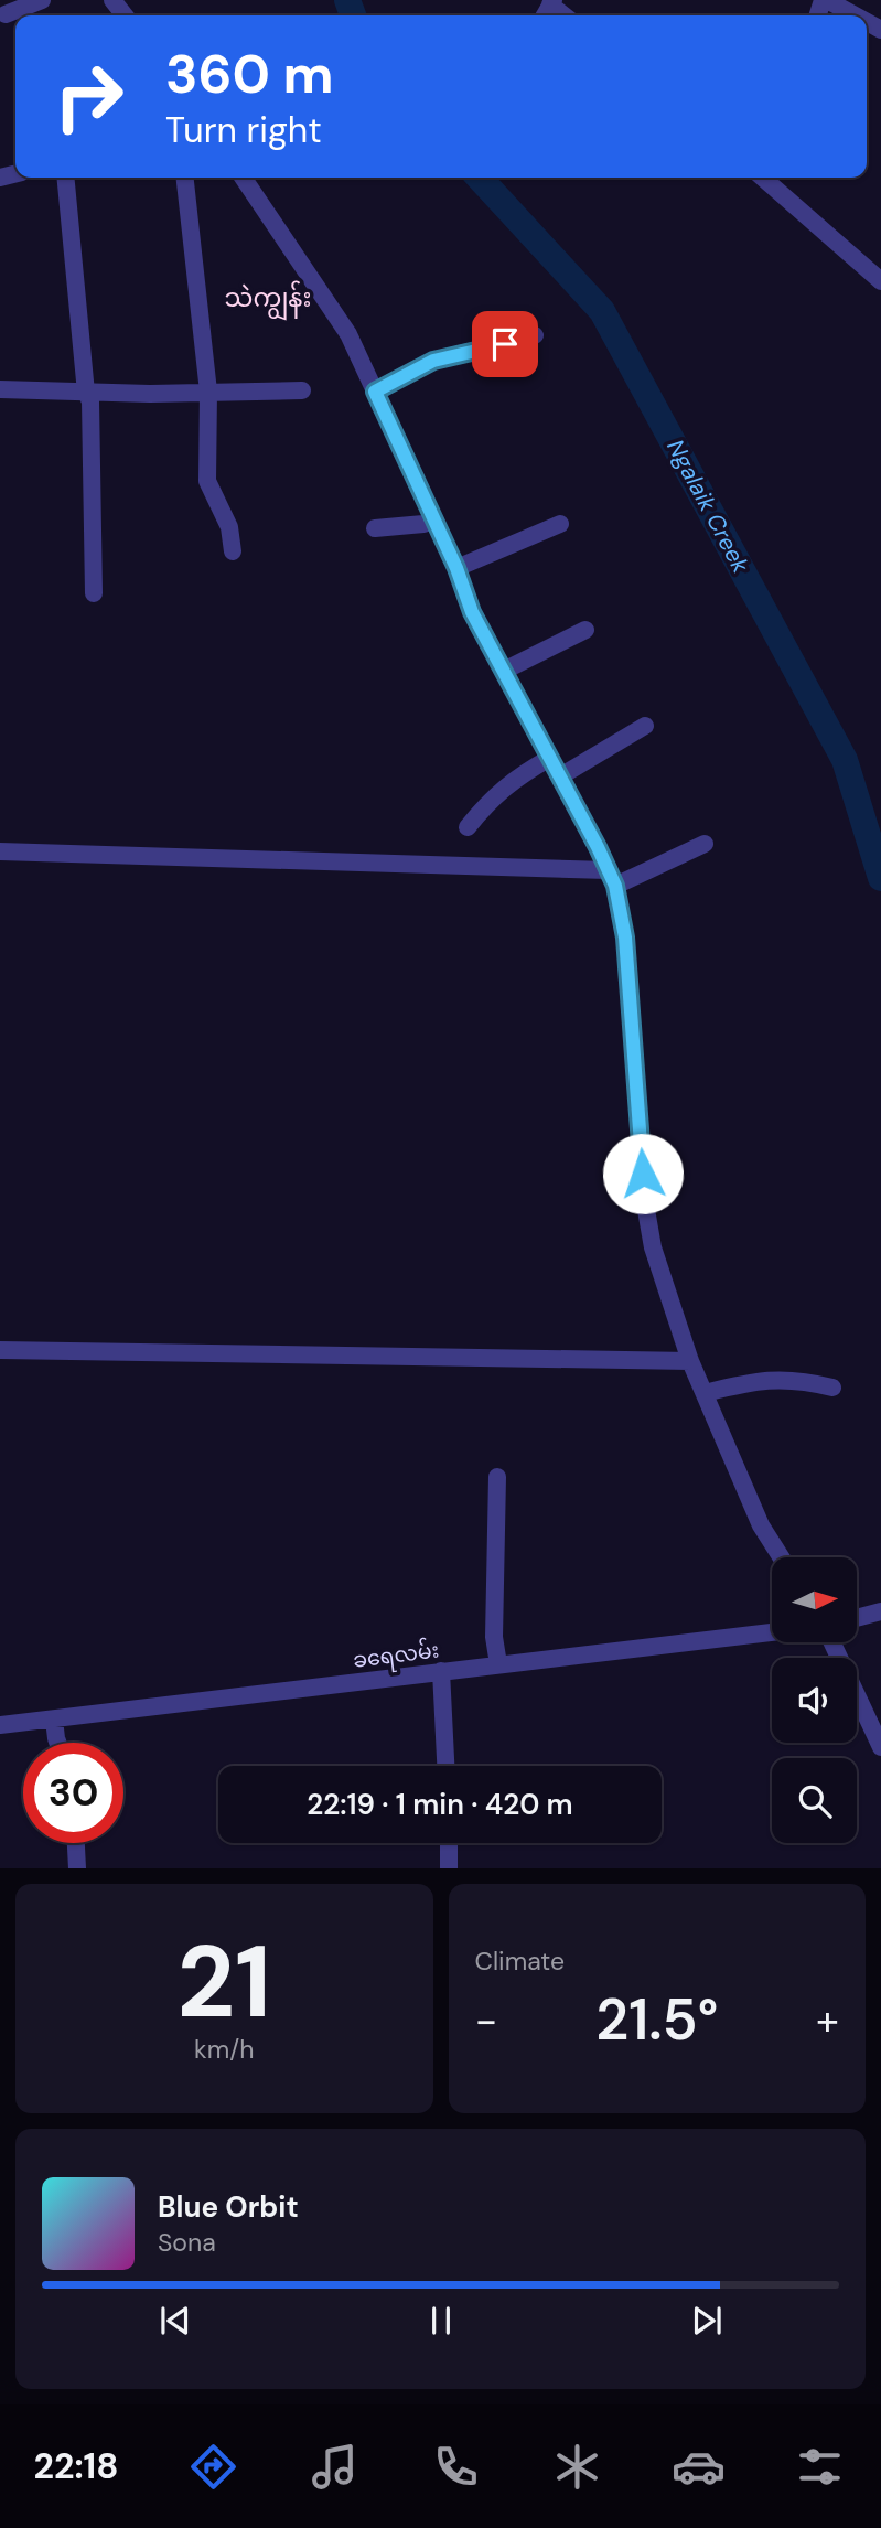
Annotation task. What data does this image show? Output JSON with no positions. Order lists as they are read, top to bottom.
{
  "streets": {
    "street": ["ခရေလမ်း"]
  },
  "districts": ["သဲကျွန်း"],
  "water": ["Ngalaik Creek"],
  "north": "right",
  "page": {
    "turn": ["360 m", "Turn right"],
    "limit": "30",
    "trip": "22:19 · 1 min · 420 m",
    "tile": [
      ["21", "km/h"],
      "Climate"
    ],
    "heat": ["−", "21.5°", "+"],
    "song": ["Blue Orbit", "Sona"],
    "tabs": "22:18"
  }
}
